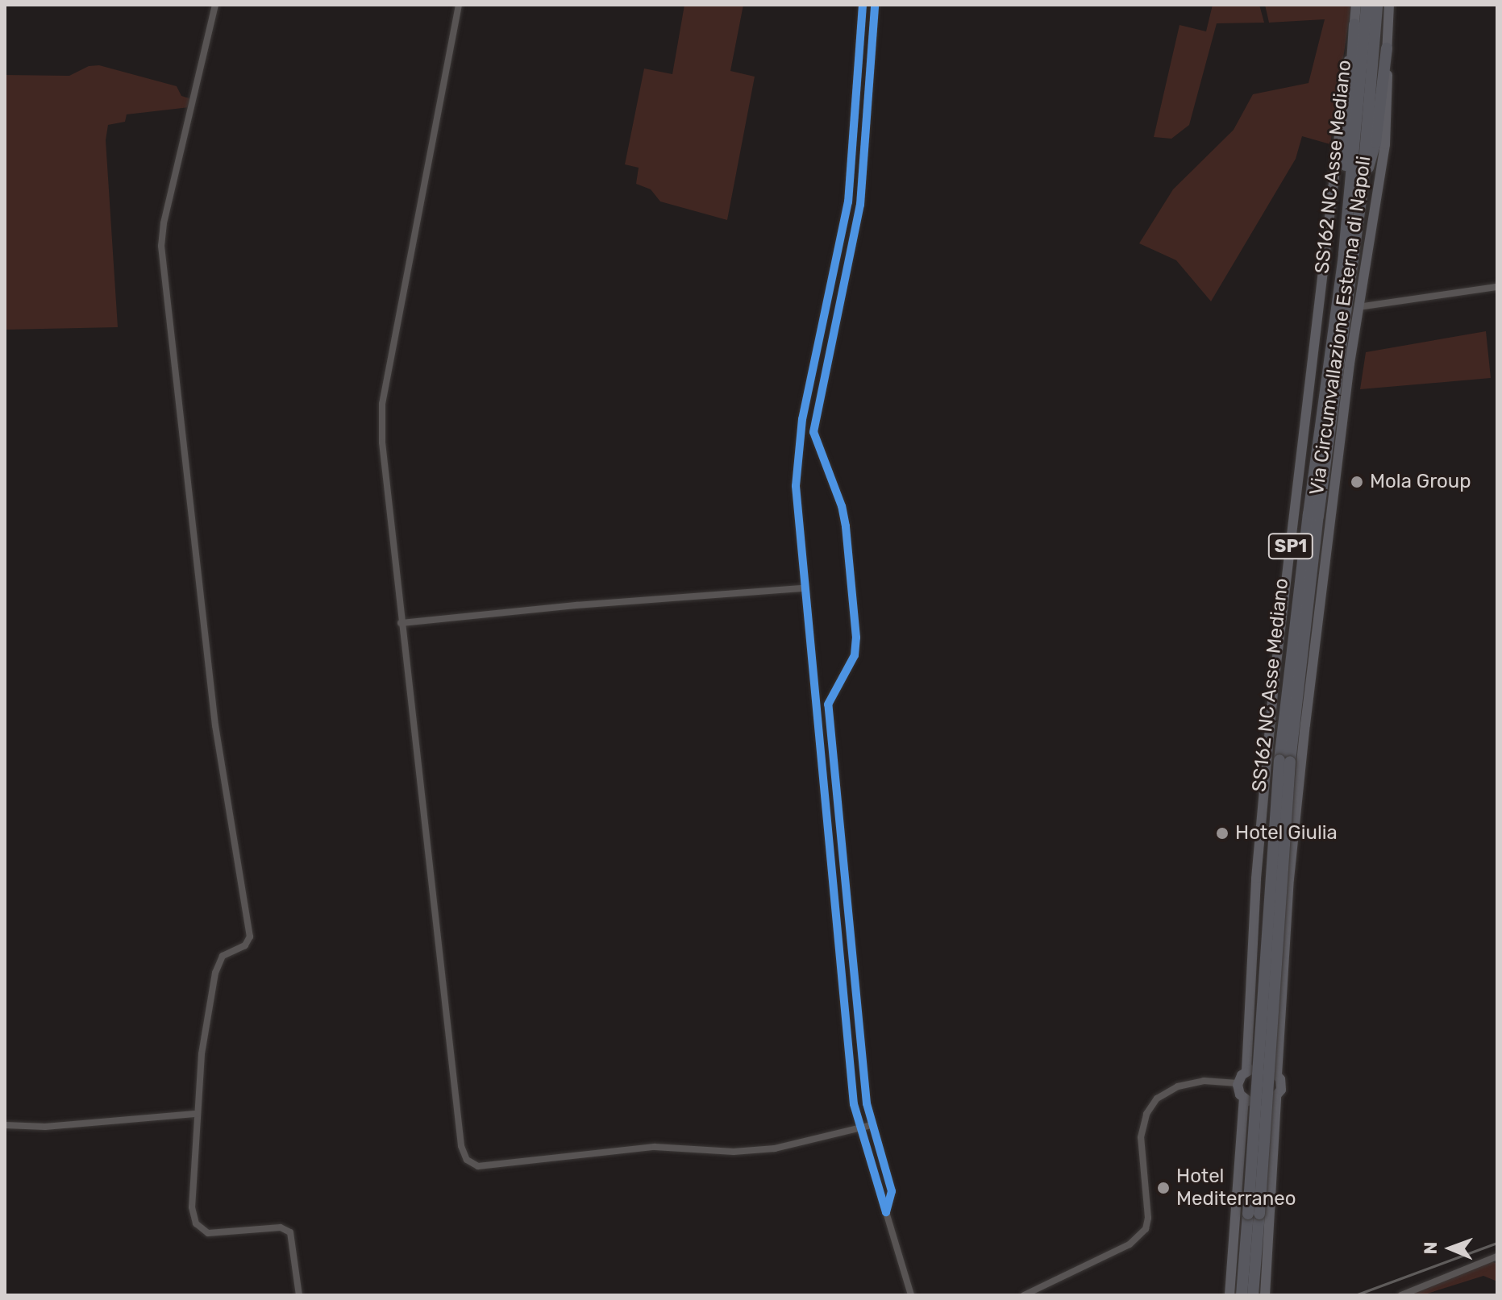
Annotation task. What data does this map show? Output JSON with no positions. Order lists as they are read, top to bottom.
{
  "streets": {
    "highway": ["SS162 NC Asse Mediano"],
    "main road": ["Via Circumvallazione Esterna di Napoli", "SP1"]
  },
  "places": ["Mola Group", "Hotel Giulia", "Hotel Mediterraneo"],
  "north": "left"
}
